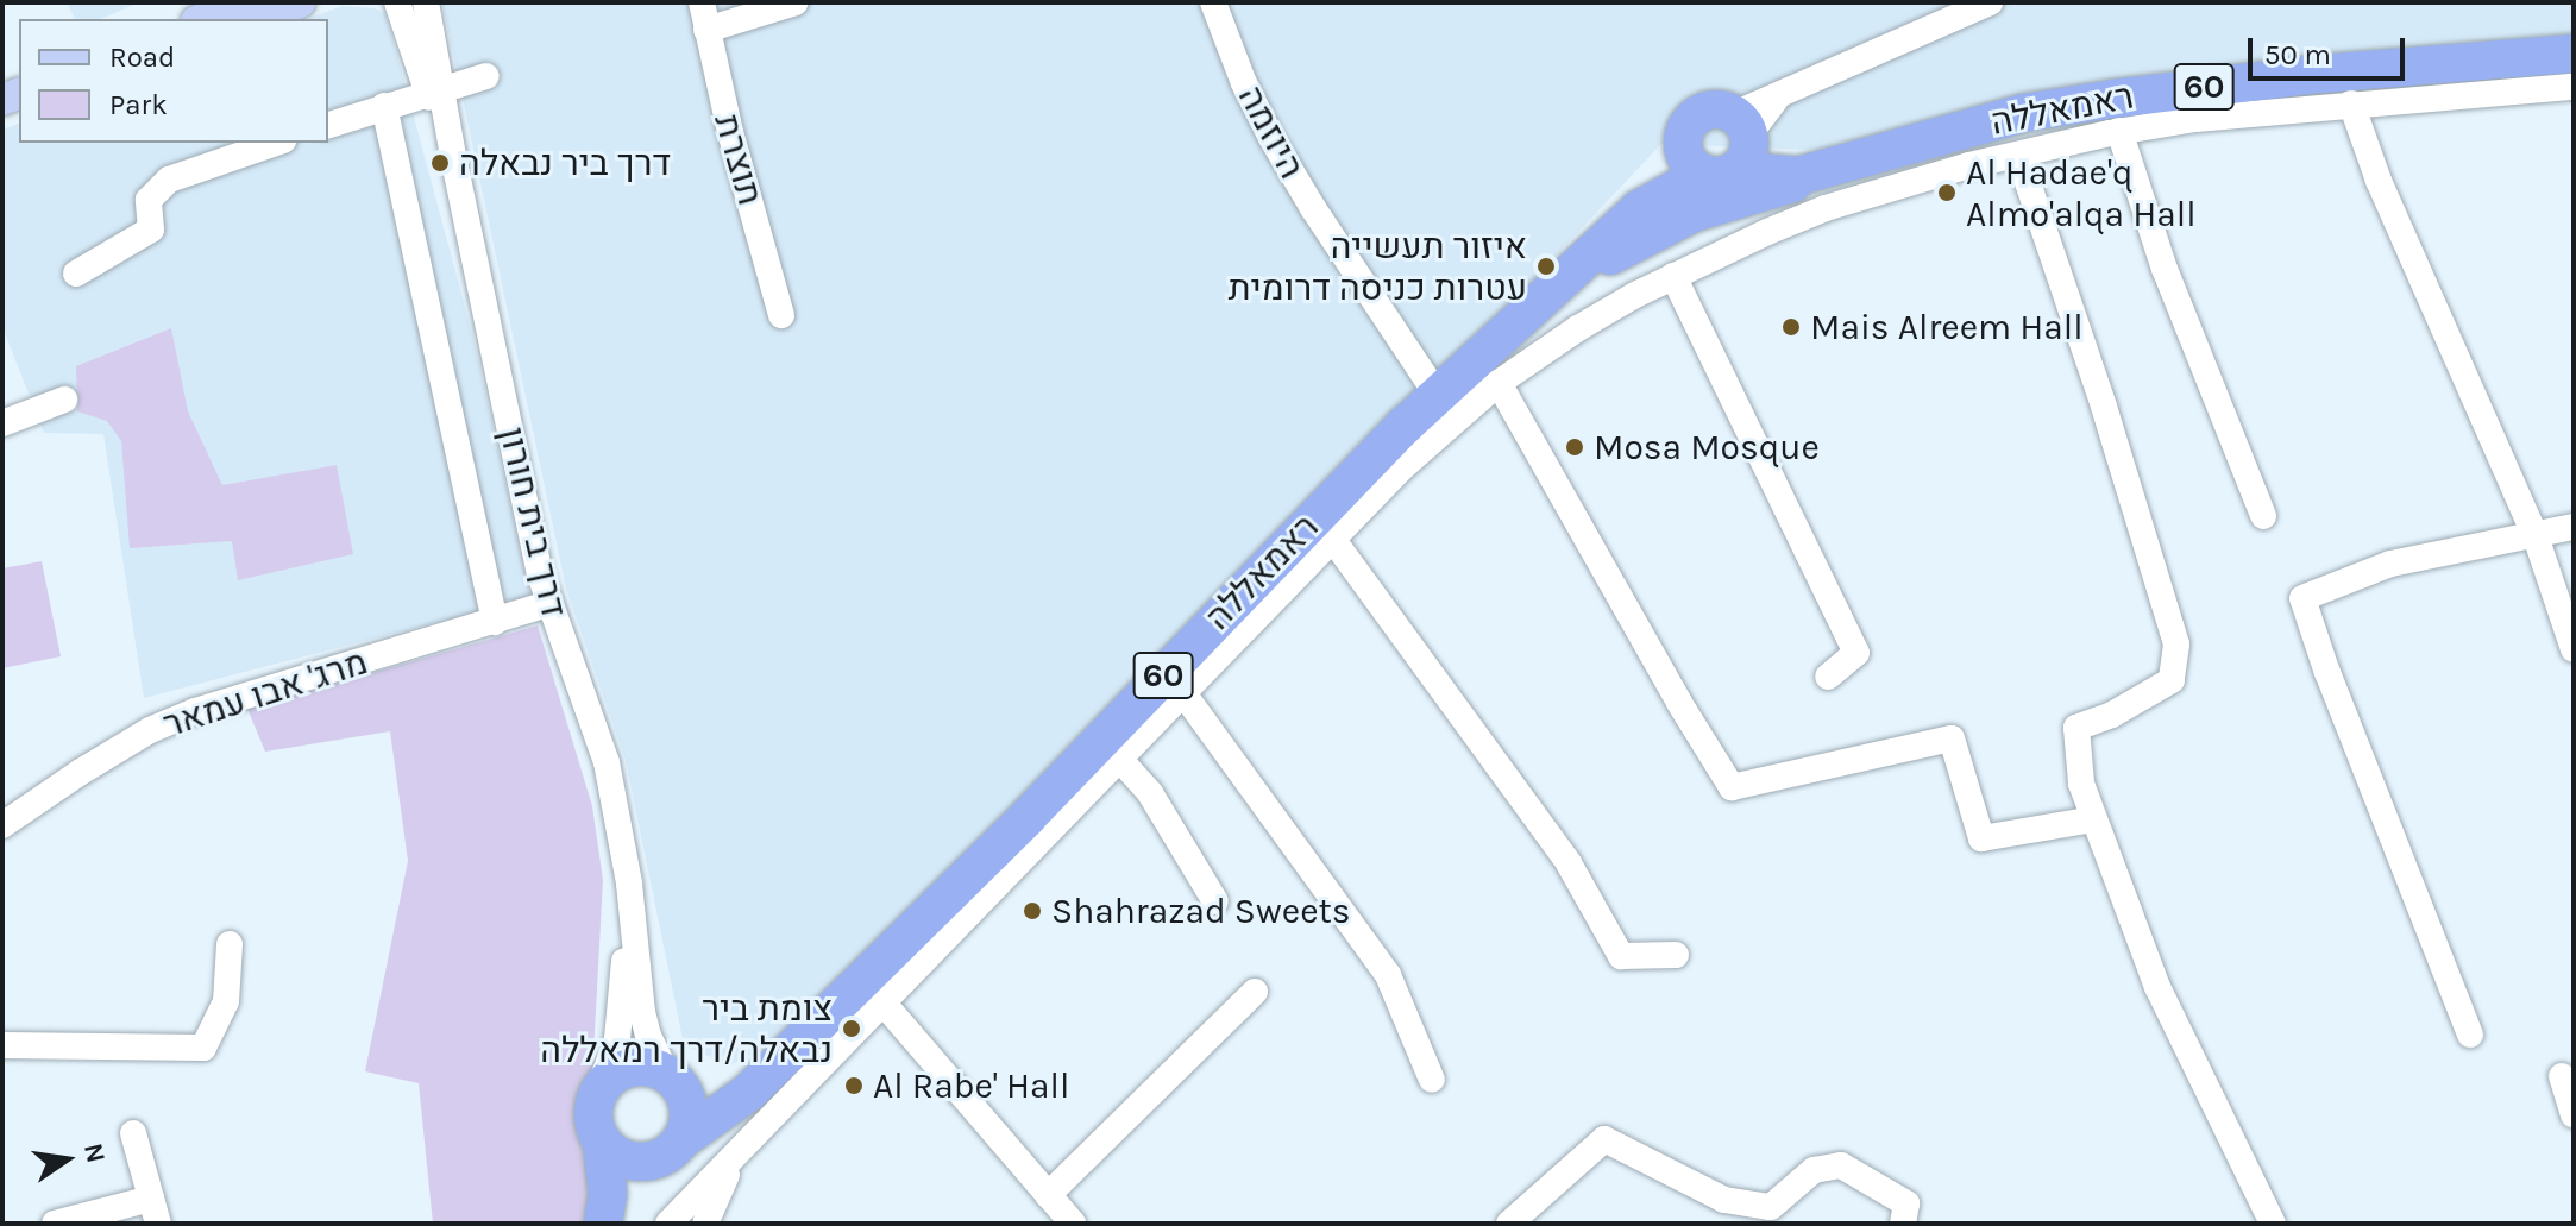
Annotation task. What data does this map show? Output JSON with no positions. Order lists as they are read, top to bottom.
{
  "streets": {
    "highway": ["60", "ראמאללה"],
    "street": [
      "היוזמה",
      "תוצרת",
      "דרך בית חורון",
      "מרג' אבו עמאר"
    ]
  },
  "crossings": [
    ["60", "ראמאללה"],
    ["60", "דרך בית חורון"],
    ["ראמאללה", "היוזמה"],
    ["ראמאללה", "דרך בית חורון"],
    ["דרך בית חורון", "מרג' אבו עמאר"]
  ],
  "places": [
    "דרך ביר נבאלה",
    "Al Hadae'q Almo'alqa Hall",
    "איזור תעשייה עטרות כניסה דרומית",
    "Mais Alreem Hall",
    "Mosa Mosque",
    "Shahrazad Sweets",
    "צומת ביר נבאלה/דרך רמאללה",
    "Al Rabe' Hall"
  ],
  "legend": ["Road", "Park"],
  "scale_bar": "50 m",
  "north": "right"
}
